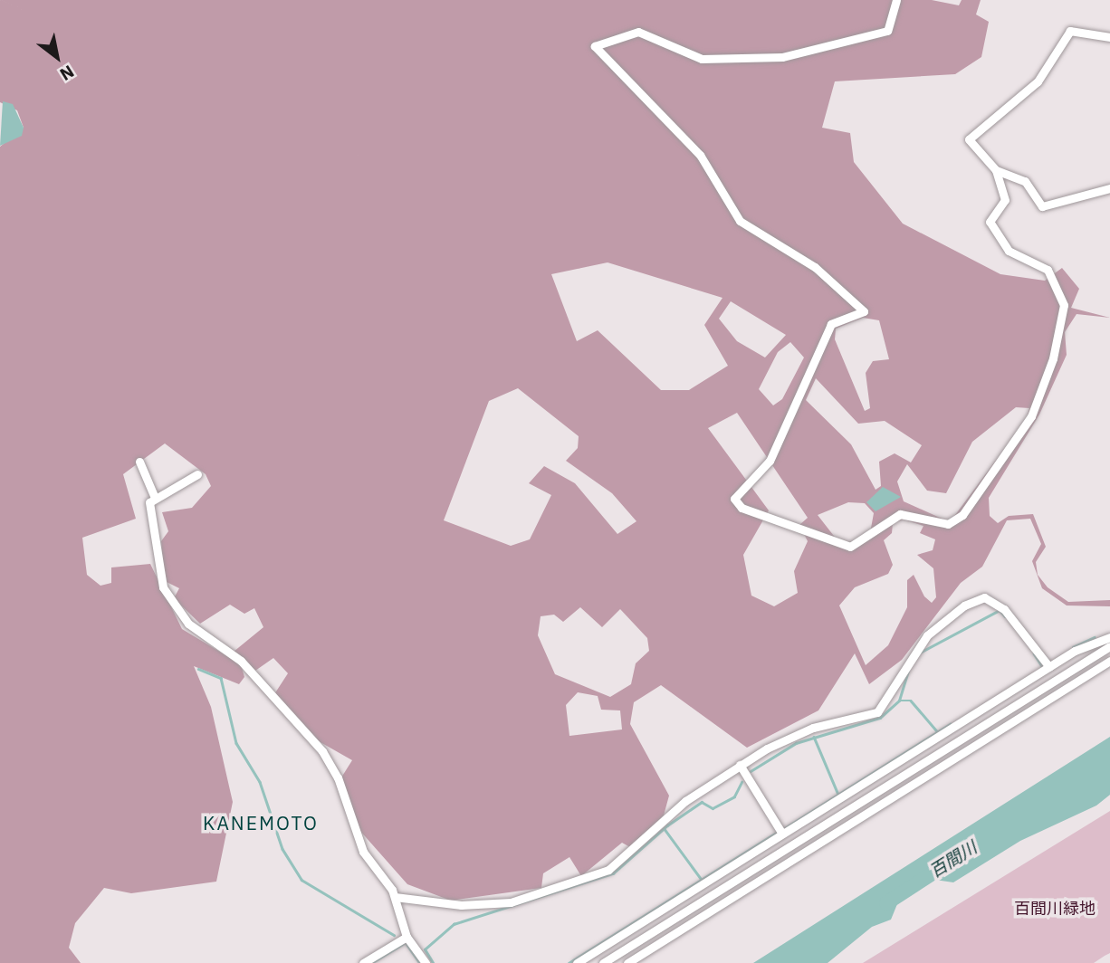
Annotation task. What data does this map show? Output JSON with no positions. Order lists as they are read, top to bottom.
{
  "districts": ["KANEMOTO"],
  "water": ["百間川"],
  "parks": ["百間川緑地"],
  "north": "bottom right"
}
